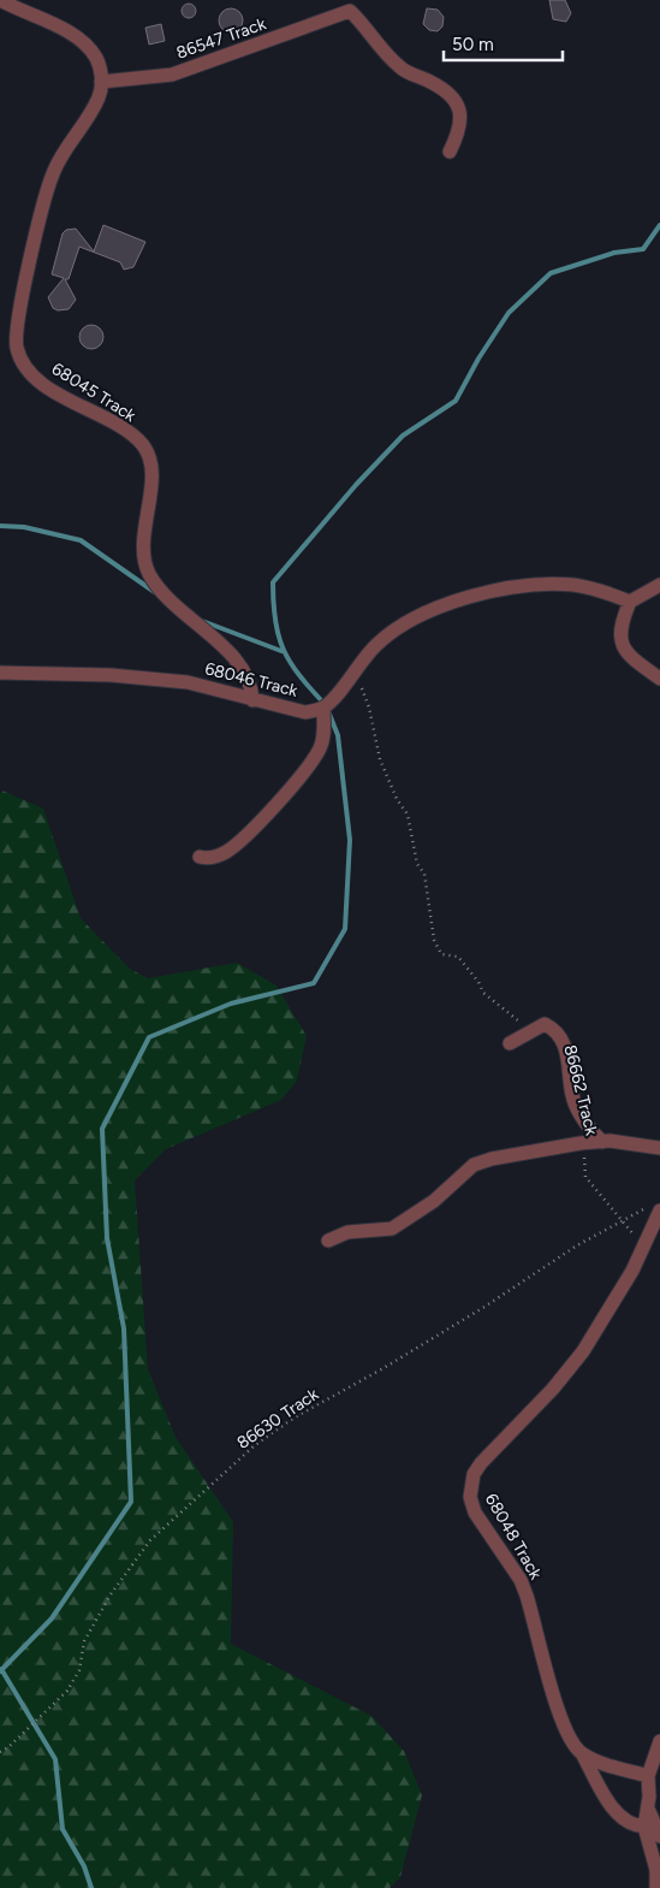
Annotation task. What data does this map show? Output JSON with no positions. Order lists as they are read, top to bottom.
{
  "streets": {
    "street": [
      "86547 Track",
      "68045 Track",
      "68046 Track",
      "68048 Track"
    ],
    "path": ["86662 Track", "86630 Track"]
  },
  "crossings": [
    ["86547 Track", "68045 Track"],
    ["68045 Track", "68046 Track"],
    ["86662 Track", "86630 Track"],
    ["86662 Track", "68048 Track"],
    ["86630 Track", "68048 Track"]
  ],
  "scale_bar": "50 m"
}
